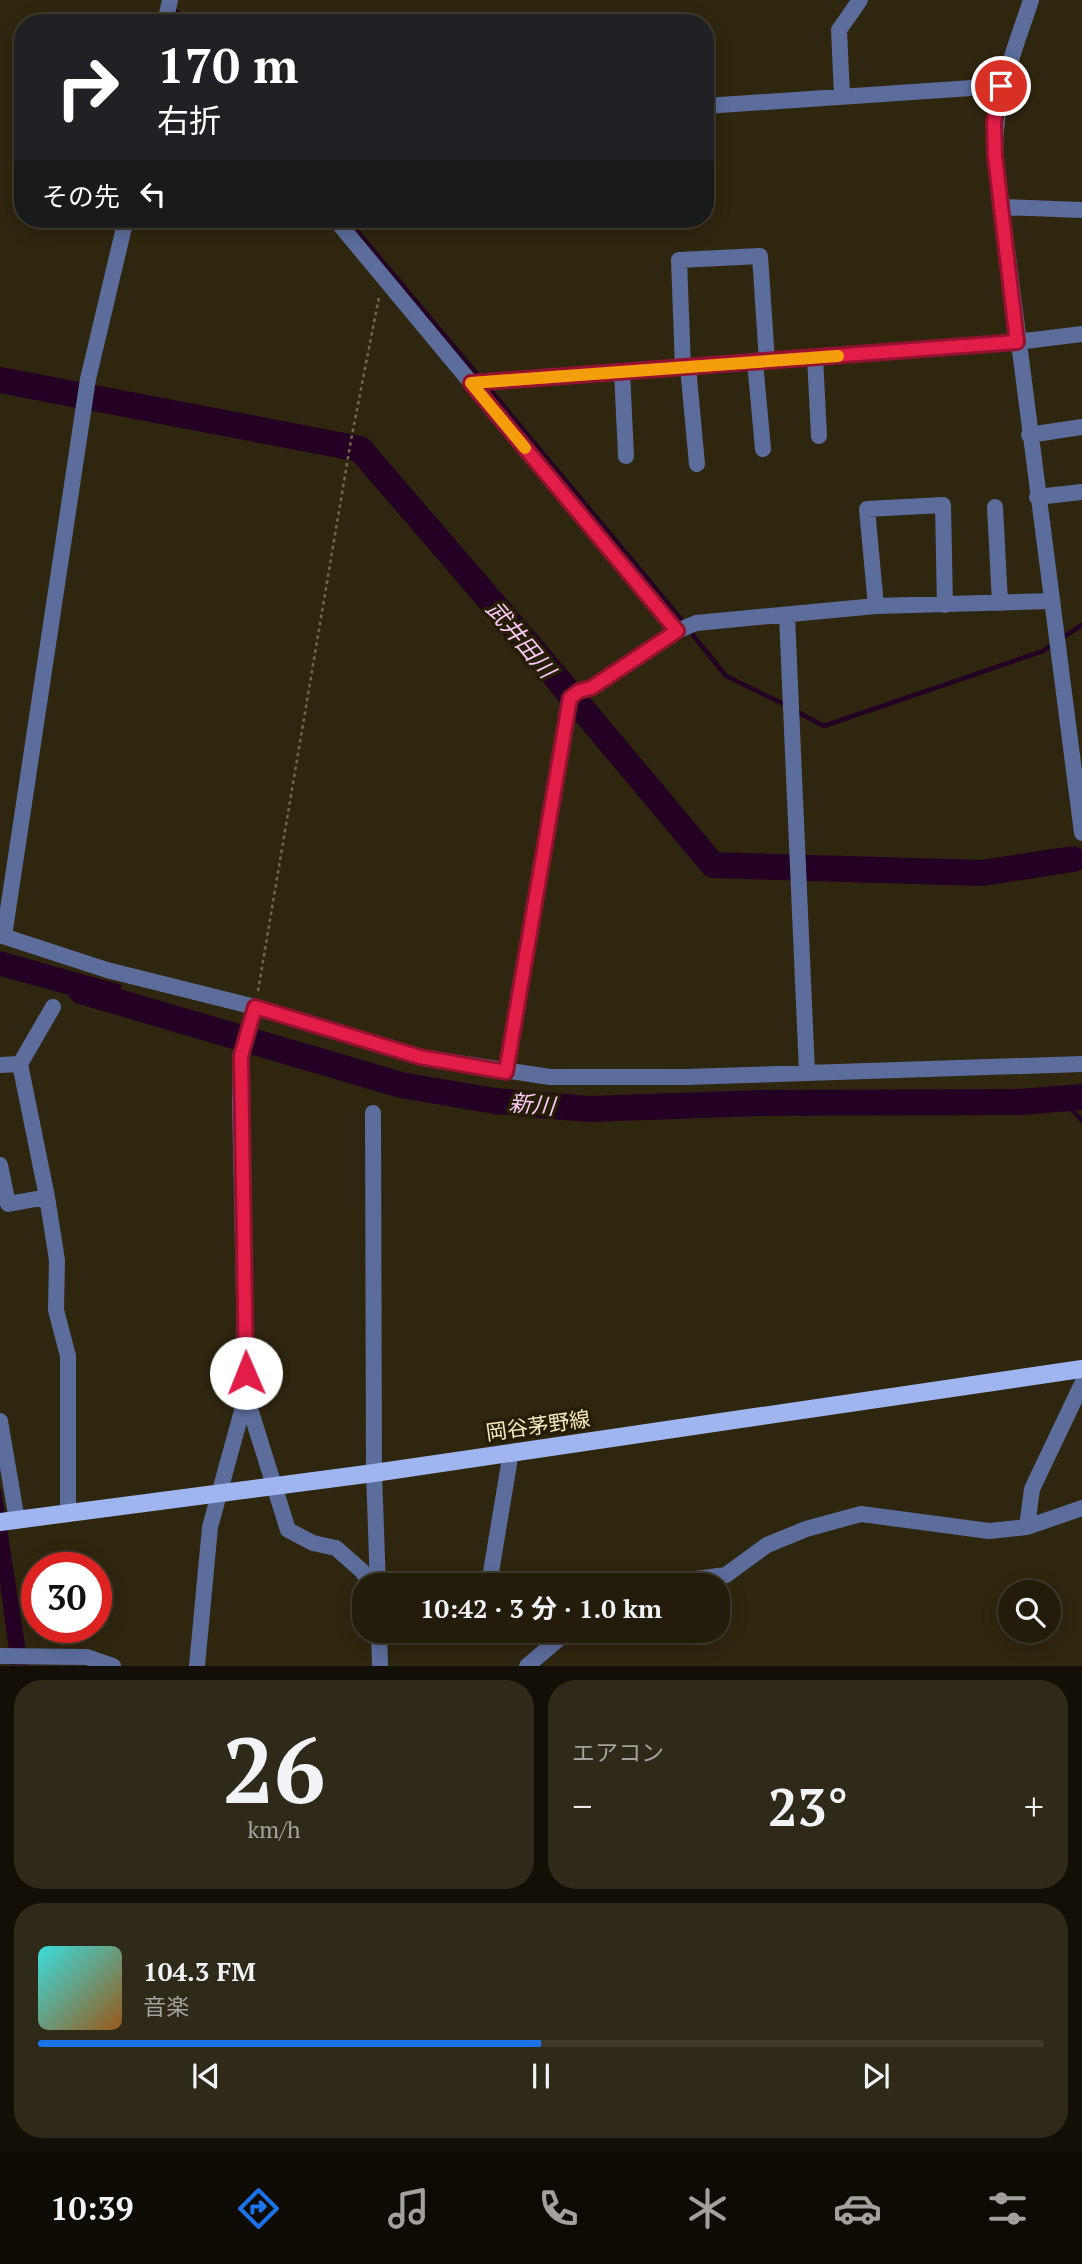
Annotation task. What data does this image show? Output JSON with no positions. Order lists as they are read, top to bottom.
{
  "streets": {
    "main road": ["岡谷茅野線"]
  },
  "water": ["武井田川", "新川"],
  "page": {
    "turn": ["170 m", "右折"],
    "then": "その先",
    "limit": "30",
    "trip": "10:42 · 3 分 · 1.0 km",
    "tile": [
      ["26", "km/h"],
      "エアコン"
    ],
    "heat": ["−", "23°", "+"],
    "song": ["104.3 FM", "音楽"],
    "tabs": "10:39"
  }
}
